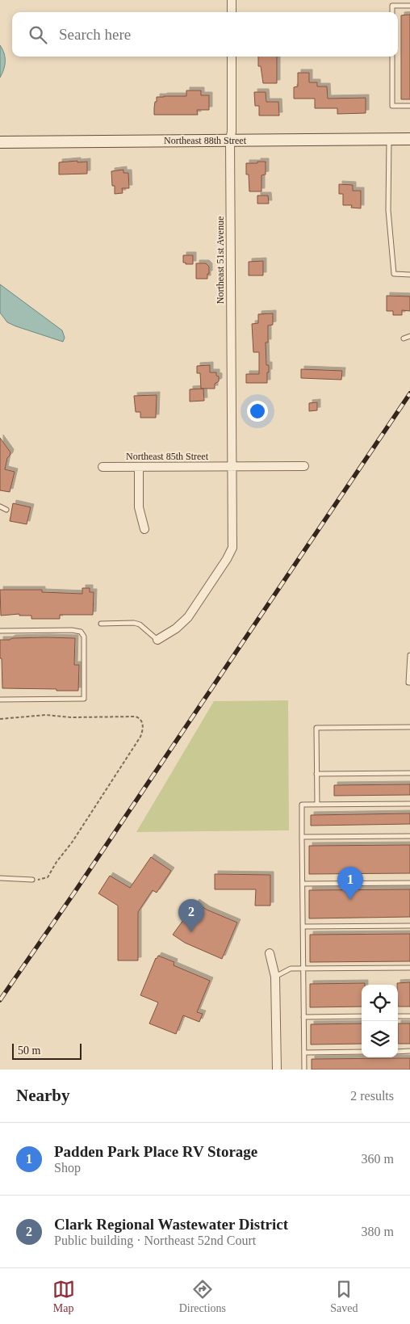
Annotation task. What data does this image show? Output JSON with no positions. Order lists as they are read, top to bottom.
{
  "streets": {
    "main road": ["Northeast 88th Street"],
    "street": ["Northeast 51st Avenue", "Northeast 85th Street"]
  },
  "crossings": [
    ["Northeast 88th Street", "Northeast 51st Avenue"],
    ["Northeast 51st Avenue", "Northeast 85th Street"]
  ],
  "scale_bar": "50 m",
  "page": {
    "search": "Search here",
    "pins": ["1", "2"],
    "scale": "50 m",
    "heading": ["Nearby", "2 results"],
    "list": [
      {
        "mark": "1",
        "name": "Padden Park Place RV Storage",
        "note": "Shop",
        "value": "360 m"
      },
      {
        "mark": "2",
        "name": "Clark Regional Wastewater District",
        "note": "Public building · Northeast 52nd Court",
        "value": "380 m"
      }
    ],
    "nav": ["Map", "Directions", "Saved"]
  }
}
